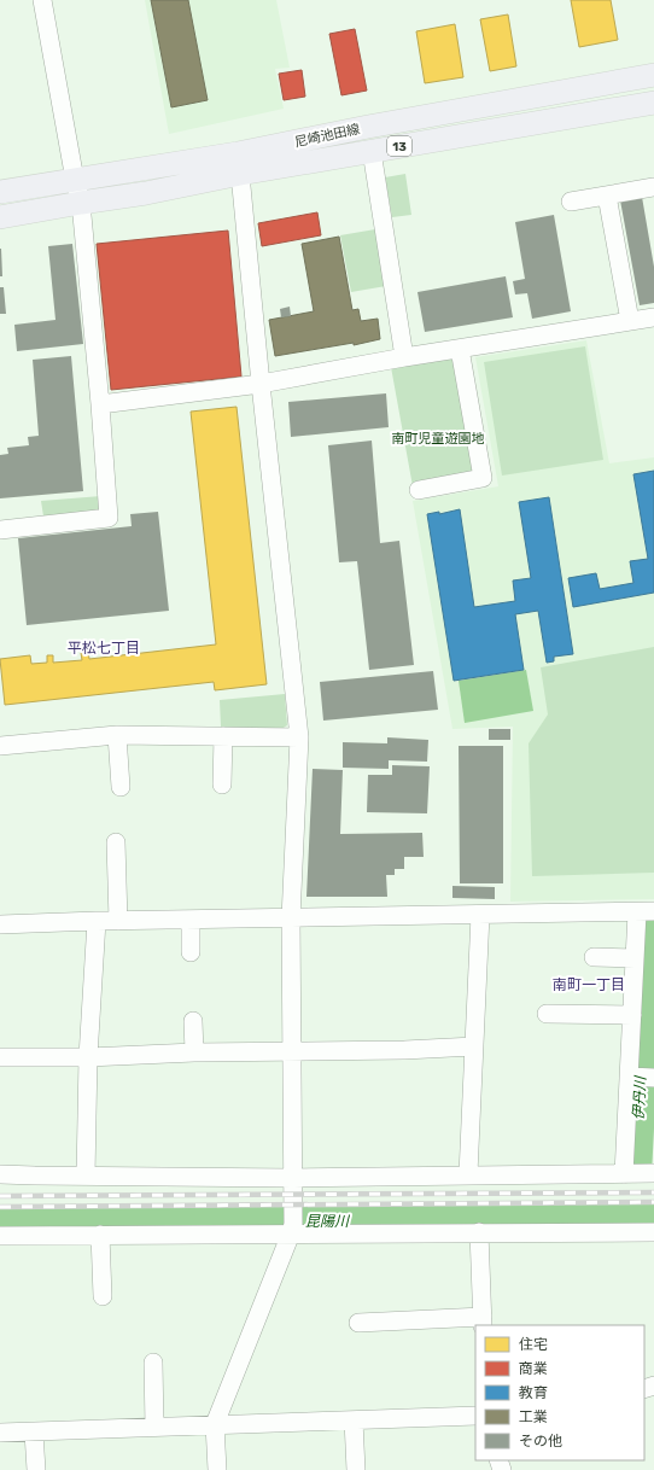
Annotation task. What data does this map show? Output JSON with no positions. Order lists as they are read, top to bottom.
{
  "streets": {
    "main road": ["尼崎池田線", "13"]
  },
  "districts": ["平松七丁目", "南町一丁目"],
  "water": ["伊丹川", "昆陽川"],
  "parks": ["南町児童遊園地"],
  "legend": [
    "住宅",
    "商業",
    "教育",
    "工業",
    "その他"
  ]
}
